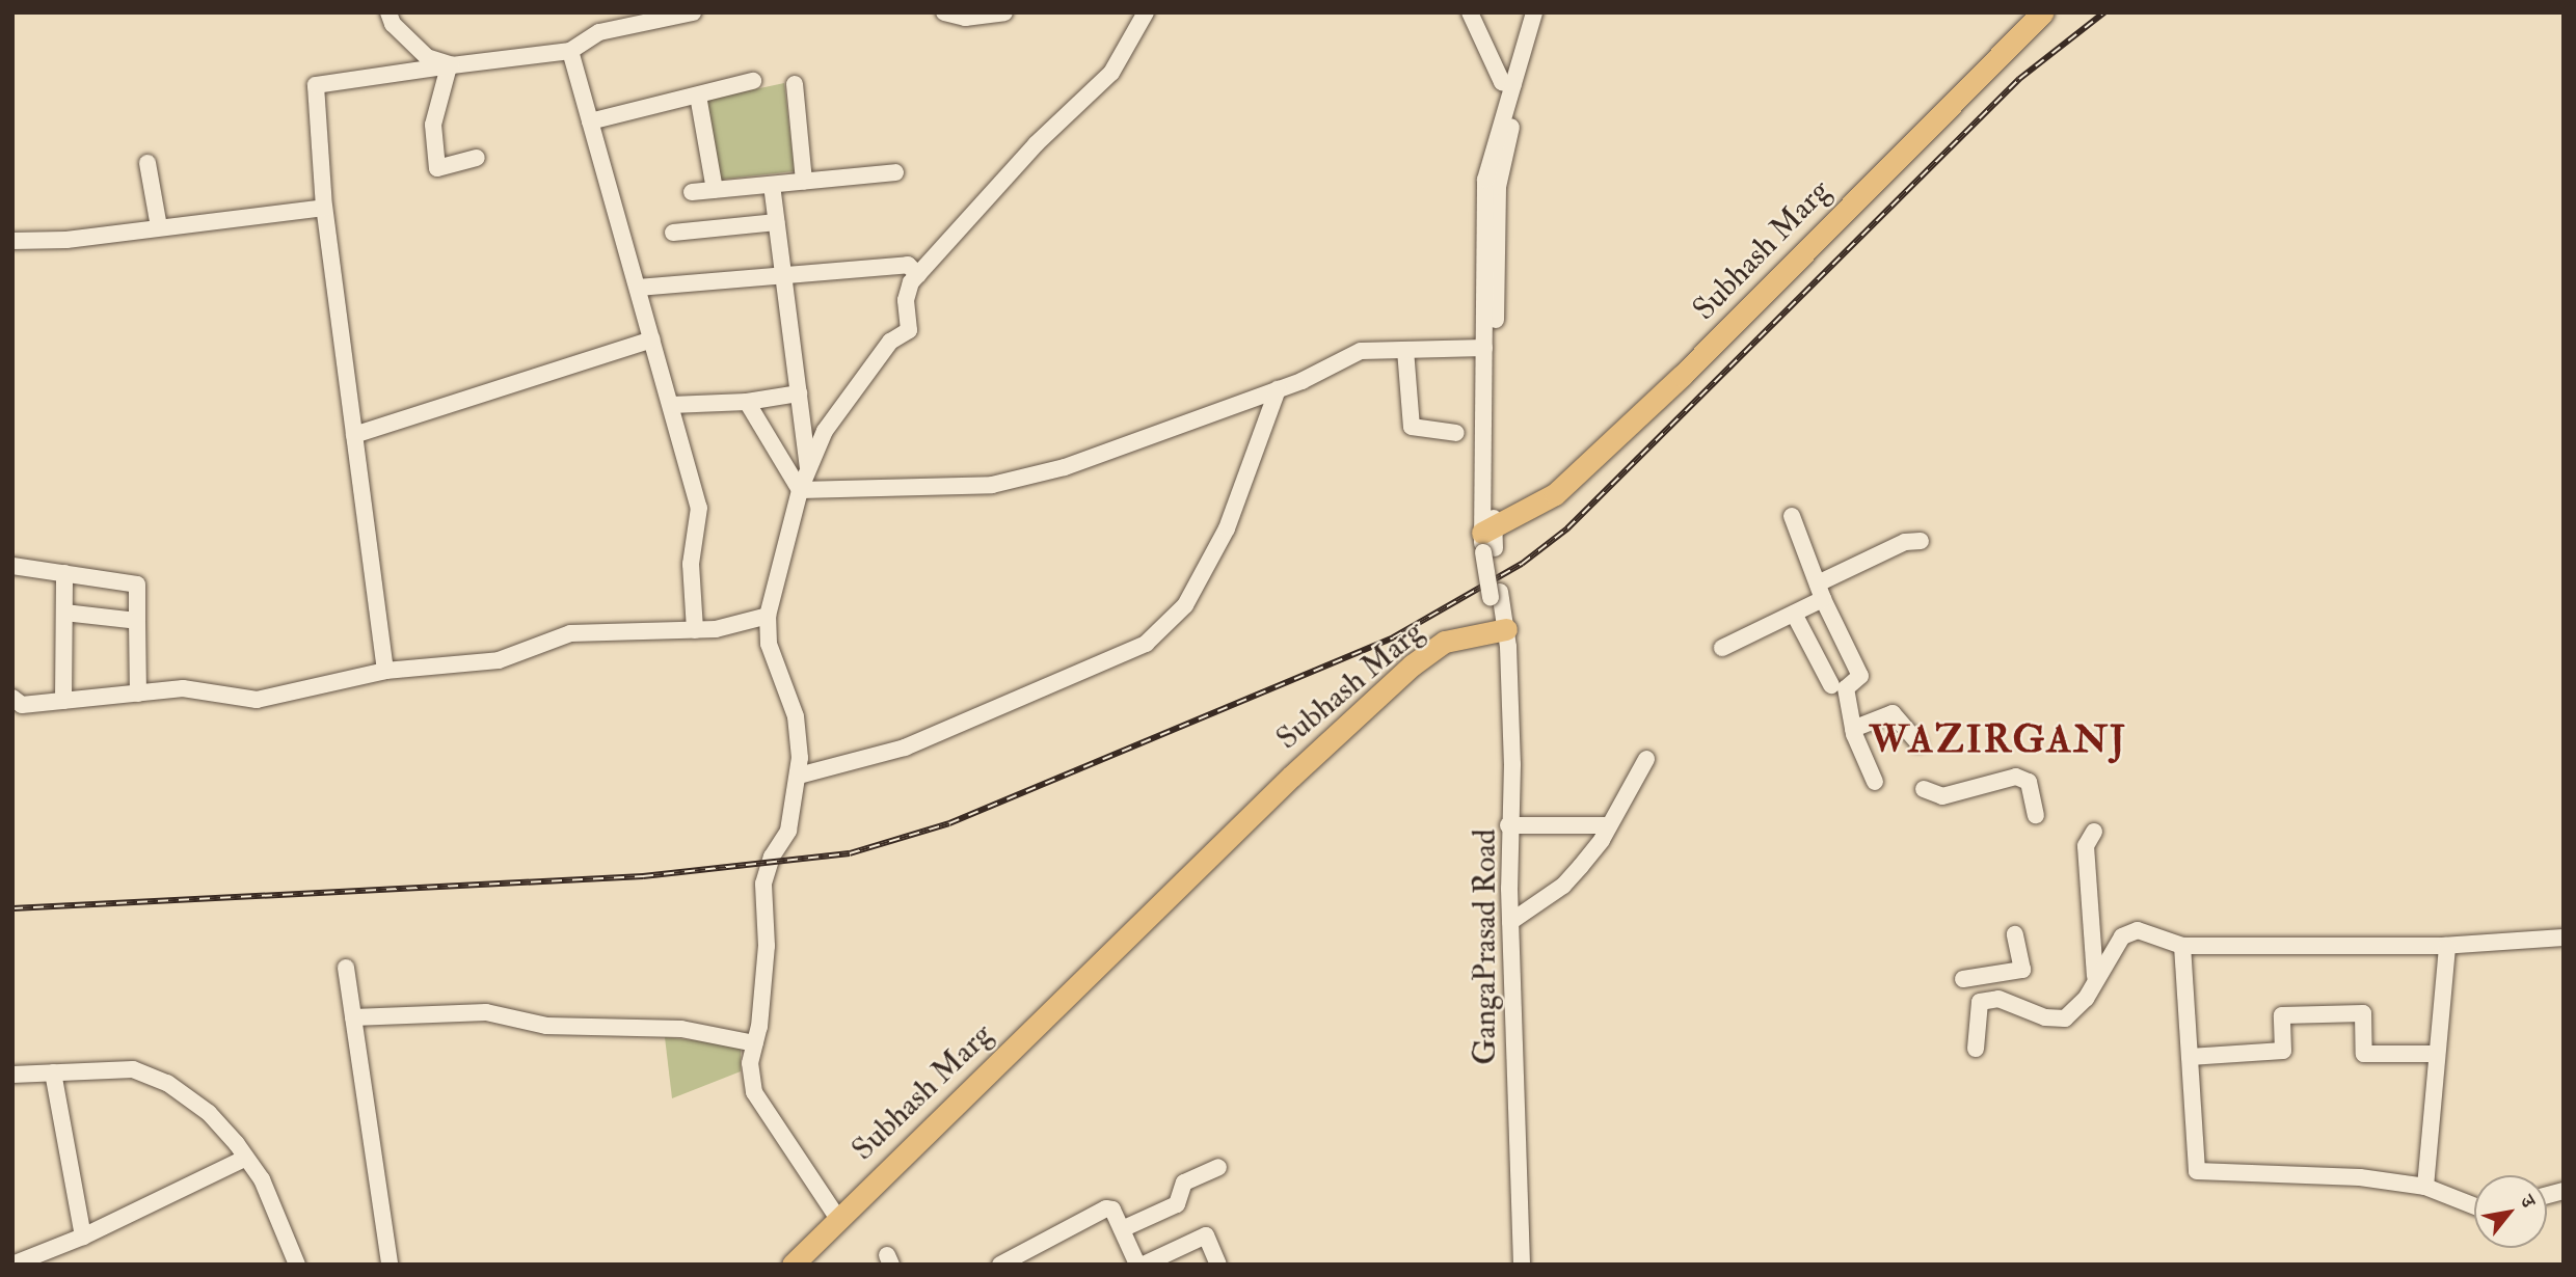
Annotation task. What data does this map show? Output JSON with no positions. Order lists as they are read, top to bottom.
{
  "streets": {
    "main road": ["Subhash Marg"],
    "street": ["GangaPrasad Road"]
  },
  "crossings": [
    ["Subhash Marg", "GangaPrasad Road"]
  ],
  "districts": ["WAZIRGANJ"],
  "north": "top right"
}
